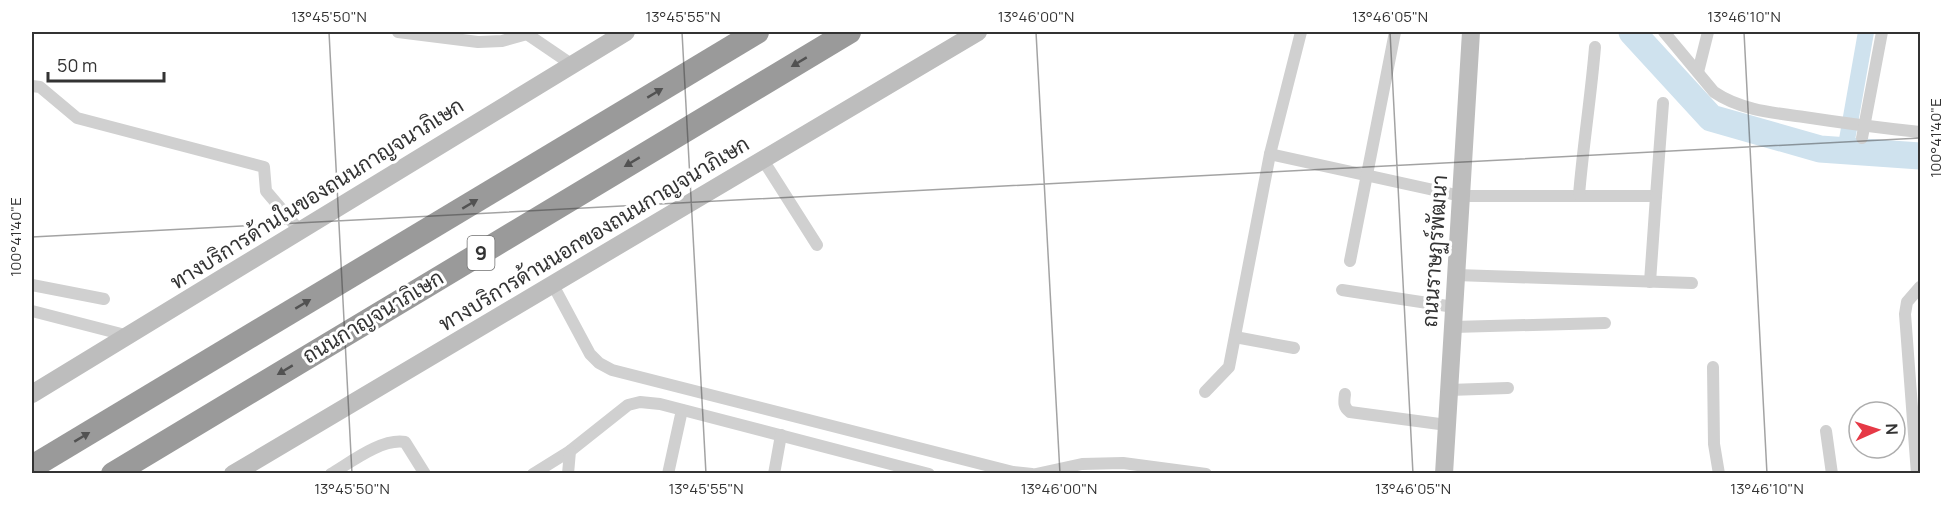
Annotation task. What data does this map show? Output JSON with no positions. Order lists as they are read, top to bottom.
{
  "streets": {
    "highway": ["9", "ถนนกาญจนาภิเษก"],
    "main road": ["ทางบริการด้านในของถนนกาญจนาภิเษก", "ทางบริการด้านนอกของถนนกาญจนาภิเษก", "ถนนราษฏร์พัฒนา"]
  },
  "scale_bar": "50 m",
  "north": "right",
  "coordinates": [
    "13°45'50\"N",
    "13°45'55\"N",
    "13°46'00\"N",
    "13°46'05\"N",
    "13°46'10\"N",
    "100°41'40\"E"
  ]
}
